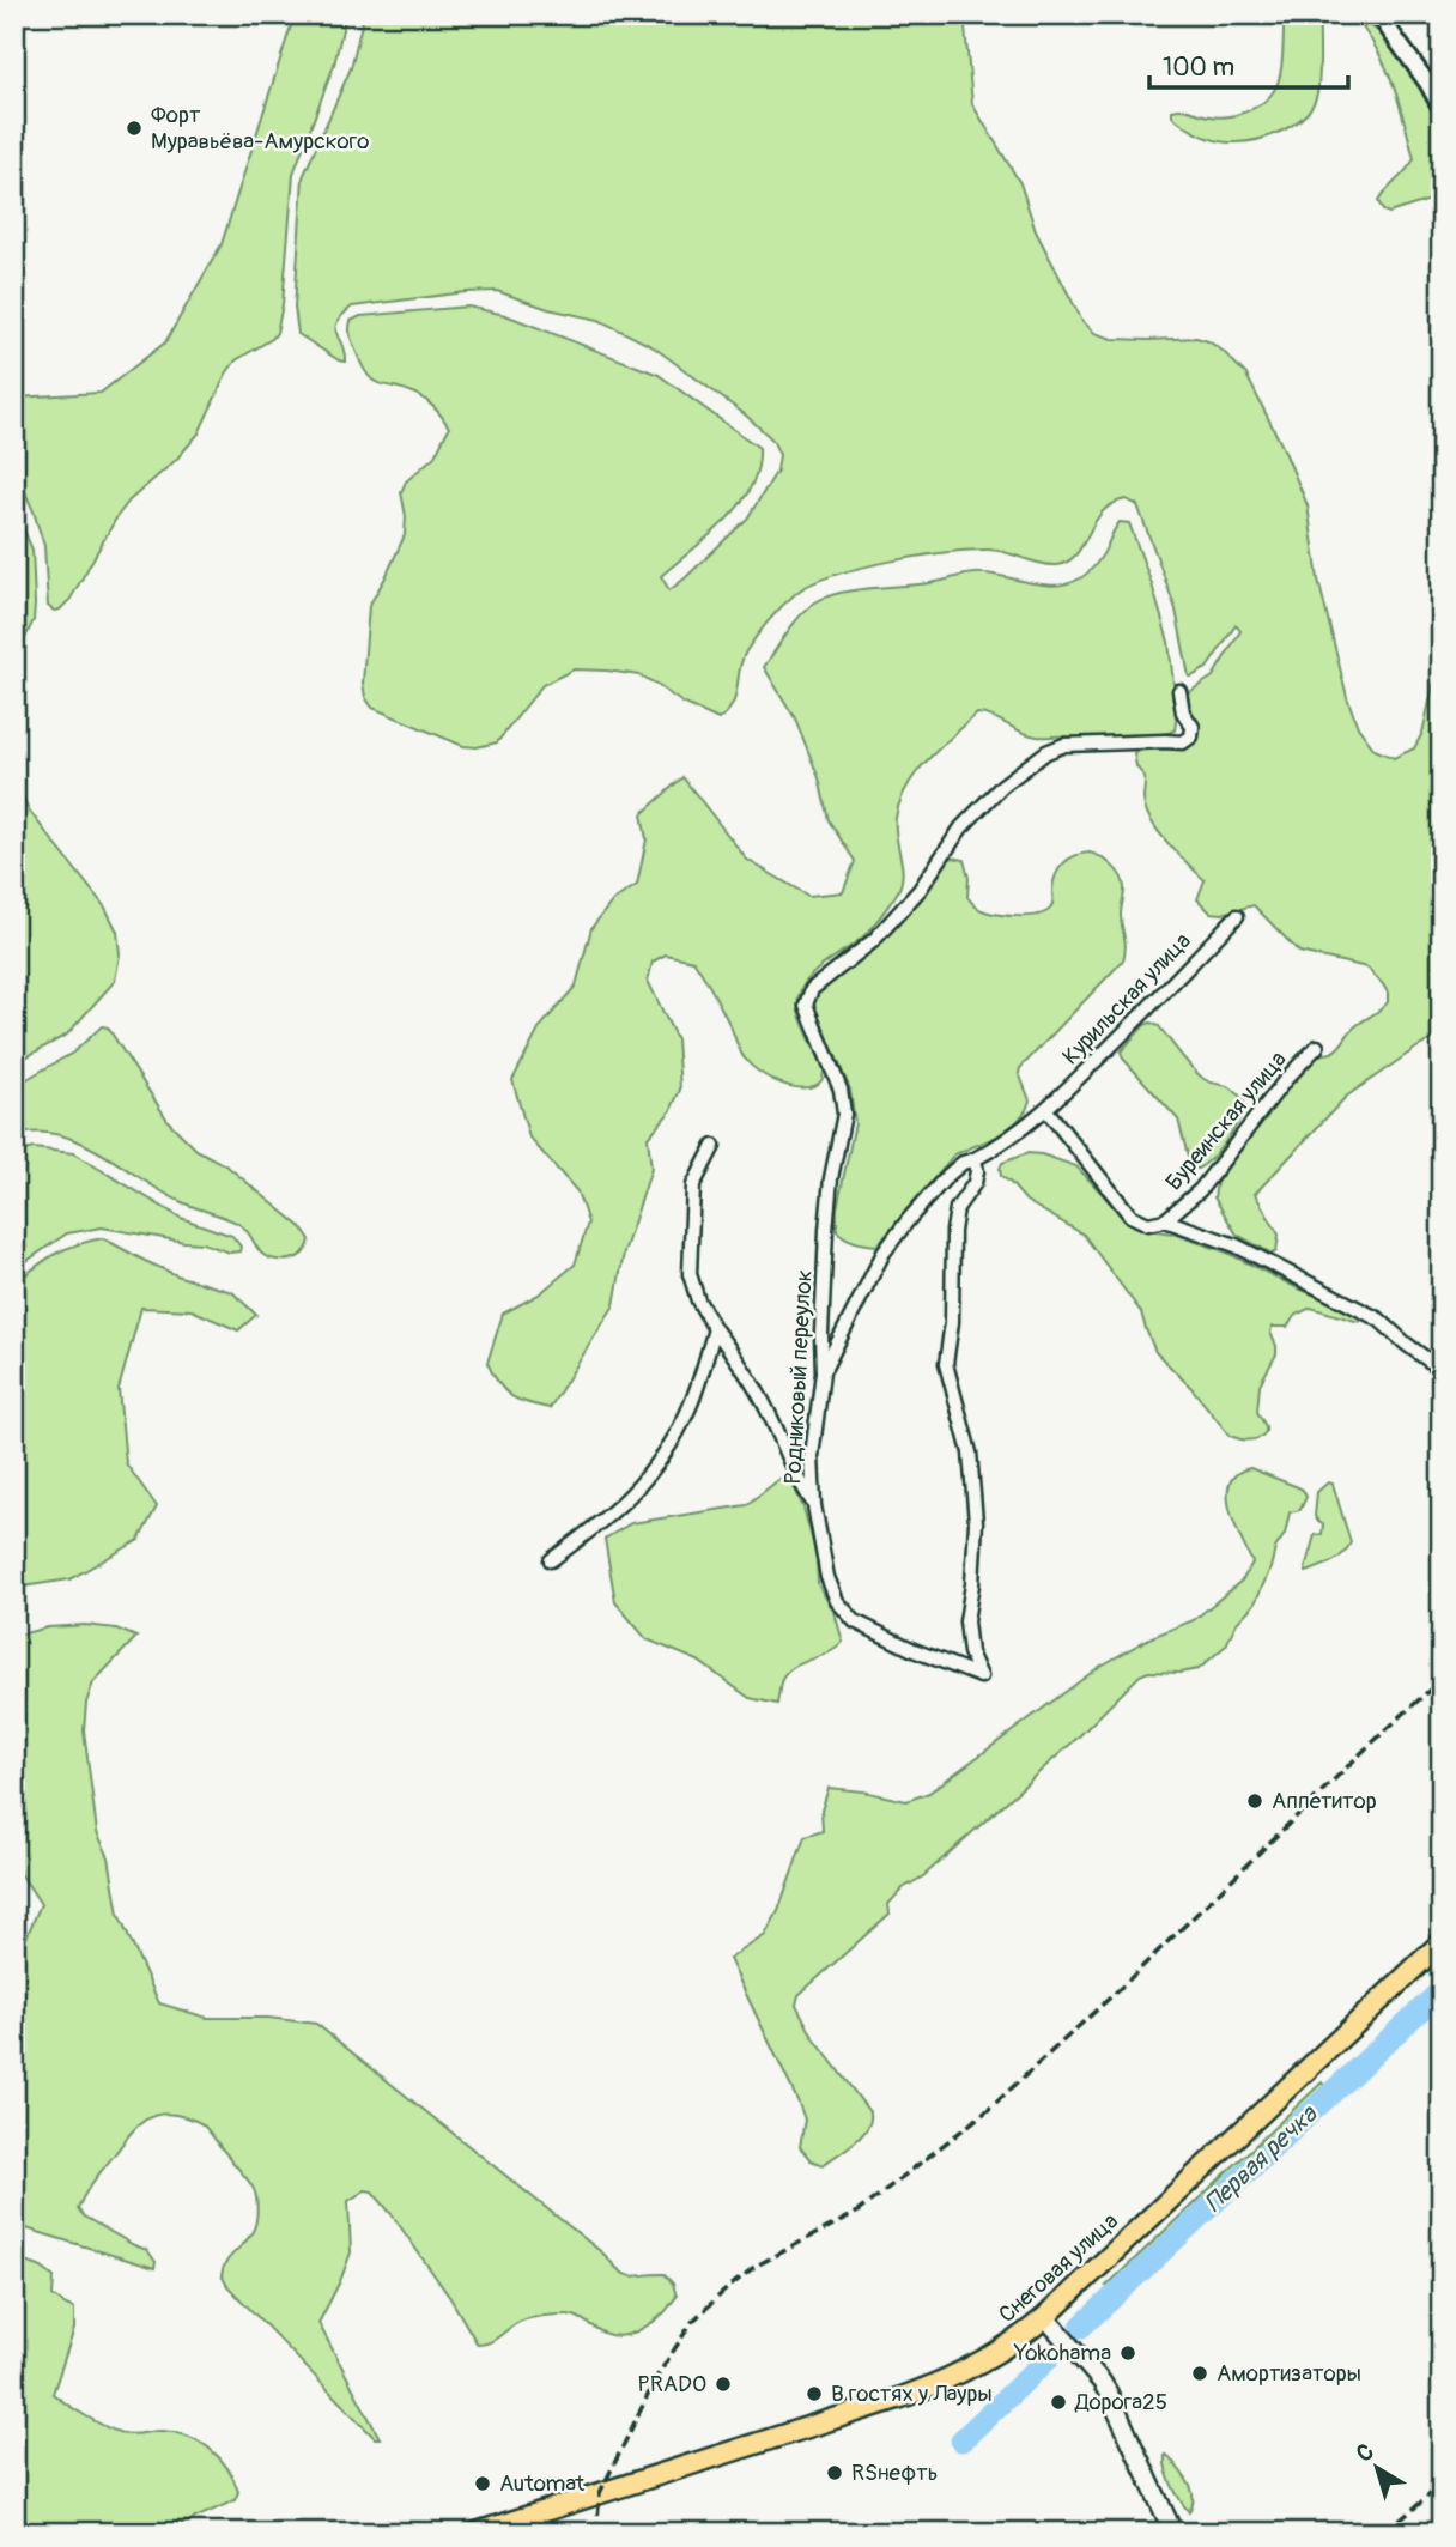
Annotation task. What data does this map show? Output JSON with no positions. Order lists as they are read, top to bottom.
{
  "streets": {
    "main road": ["Снеговая улица"],
    "street": ["Курильская улица", "Буреинская улица", "Родниковый переулок"]
  },
  "crossings": [
    ["Курильская улица", "Родниковый переулок"]
  ],
  "water": ["Первая речка"],
  "places": [
    "Форт Муравьёва-Амурского",
    "Аппетитор",
    "Yokohama",
    "Амортизаторы",
    "PRADO",
    "В гостях у Лауры",
    "Дорога25",
    "RSнефть",
    "Automat"
  ],
  "scale_bar": "100 m",
  "north": "top left"
}
